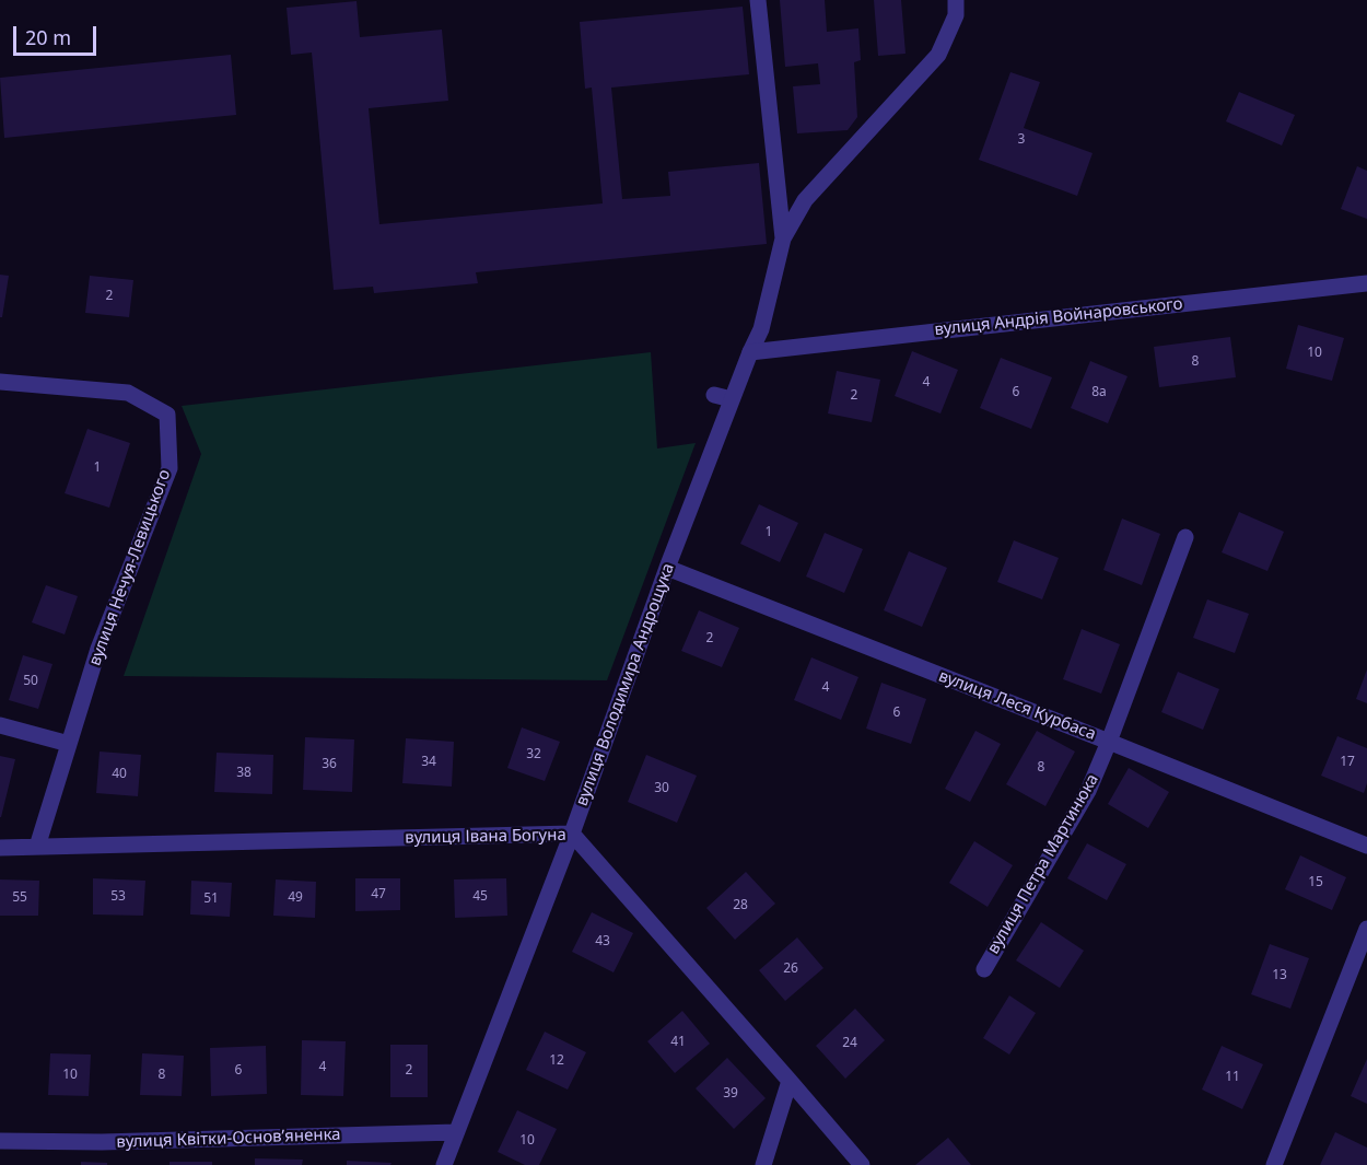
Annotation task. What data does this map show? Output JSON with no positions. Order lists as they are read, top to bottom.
{
  "streets": {
    "street": [
      "вулиця Андрія Войнаровського",
      "вулиця Нечуя-Левицького",
      "вулиця Володимира Андрощука",
      "вулиця Леся Курбаса",
      "вулиця Івана Богуна",
      "вулиця Петра Мартинюка",
      "вулиця Квітки-Основʼяненка"
    ]
  },
  "crossings": [
    ["вулиця Андрія Войнаровського", "вулиця Володимира Андрощука"],
    ["вулиця Нечуя-Левицького", "вулиця Івана Богуна"],
    ["вулиця Володимира Андрощука", "вулиця Леся Курбаса"],
    ["вулиця Володимира Андрощука", "вулиця Івана Богуна"],
    ["вулиця Володимира Андрощука", "вулиця Квітки-Основʼяненка"],
    ["вулиця Леся Курбаса", "вулиця Петра Мартинюка"]
  ],
  "house_numbers": [
    "3",
    "2",
    "10",
    "8",
    "4",
    "6",
    "8а",
    "2",
    "1",
    "1",
    "2",
    "50",
    "4",
    "6",
    "32",
    "34",
    "17",
    "36",
    "8",
    "38",
    "40",
    "30",
    "15",
    "47",
    "53",
    "45",
    "55",
    "49",
    "51",
    "28",
    "43",
    "26",
    "13",
    "41",
    "24",
    "12",
    "4",
    "6",
    "2",
    "10",
    "8",
    "11",
    "39",
    "10"
  ],
  "scale_bar": "20 m"
}
